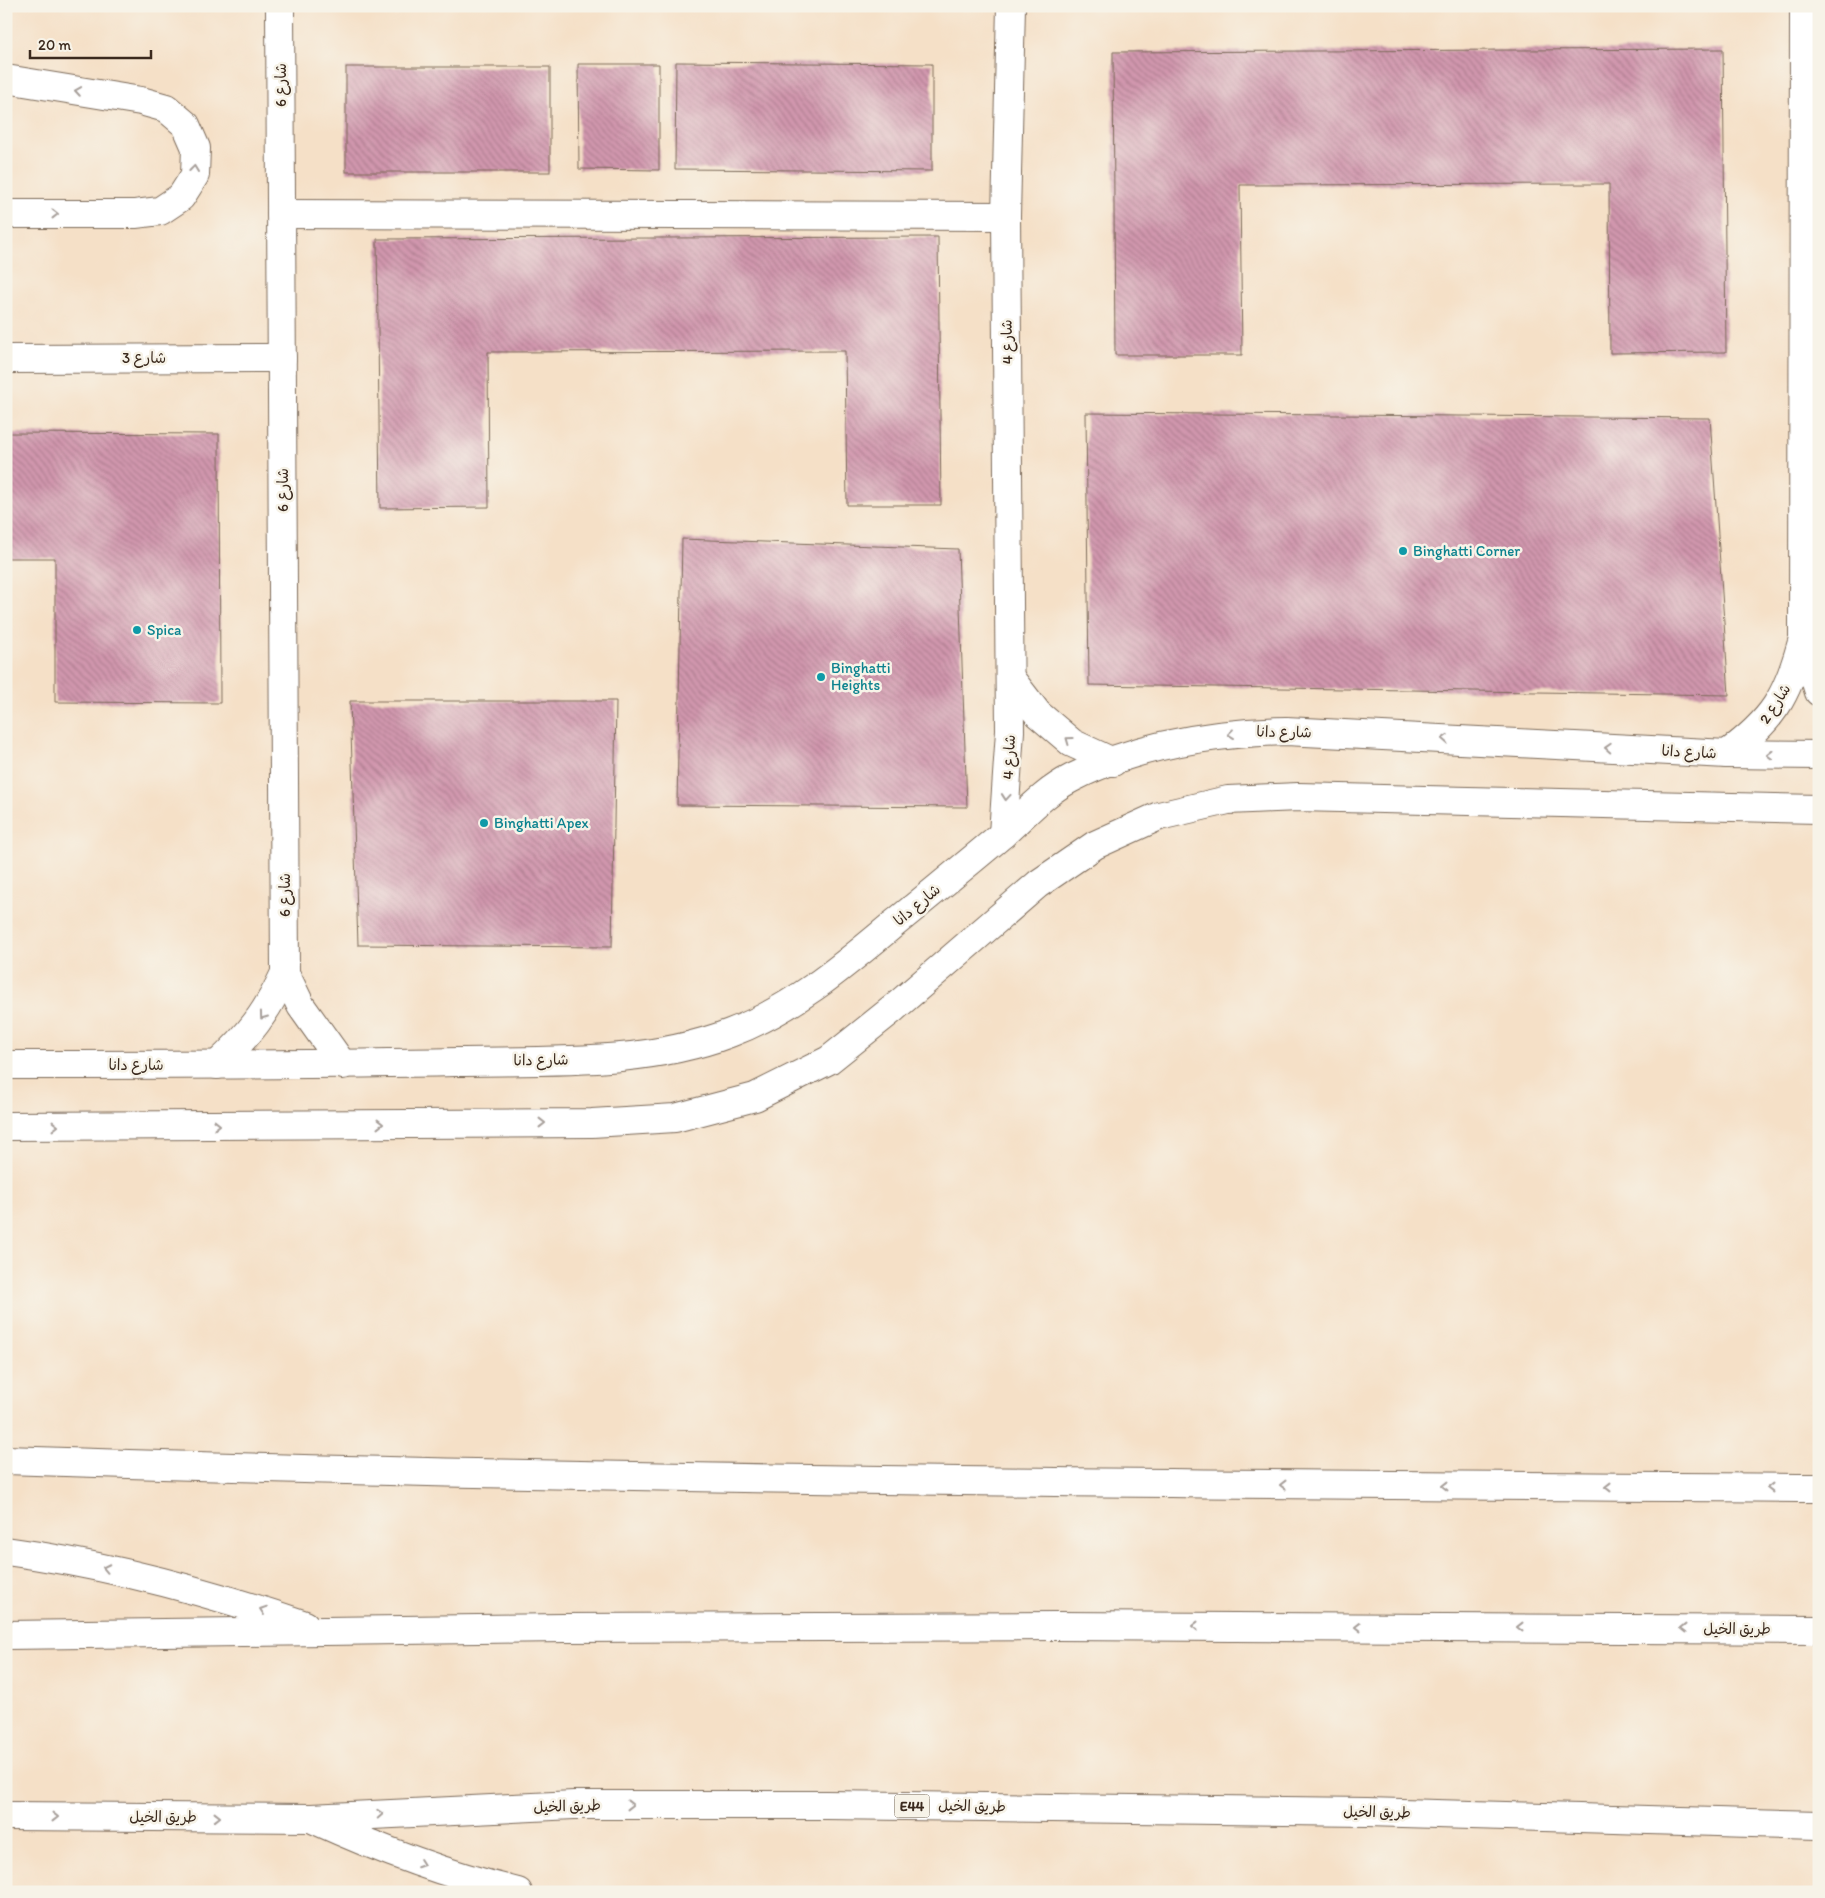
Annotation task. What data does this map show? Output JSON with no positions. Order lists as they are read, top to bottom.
{
  "streets": {
    "main road": [
      "شارع 6",
      "شارع 4",
      "شارع 3",
      "شارع 2",
      "شارع دانا",
      "طريق الخيل",
      "E44"
    ]
  },
  "crossings": [
    ["شارع 6", "شارع 3"],
    ["شارع 6", "شارع دانا"],
    ["شارع 4", "شارع دانا"],
    ["شارع 2", "شارع دانا"]
  ],
  "places": [
    "Binghatti Corner",
    "Spica",
    "Binghatti Heights",
    "Binghatti Apex"
  ],
  "scale_bar": "20 m"
}
